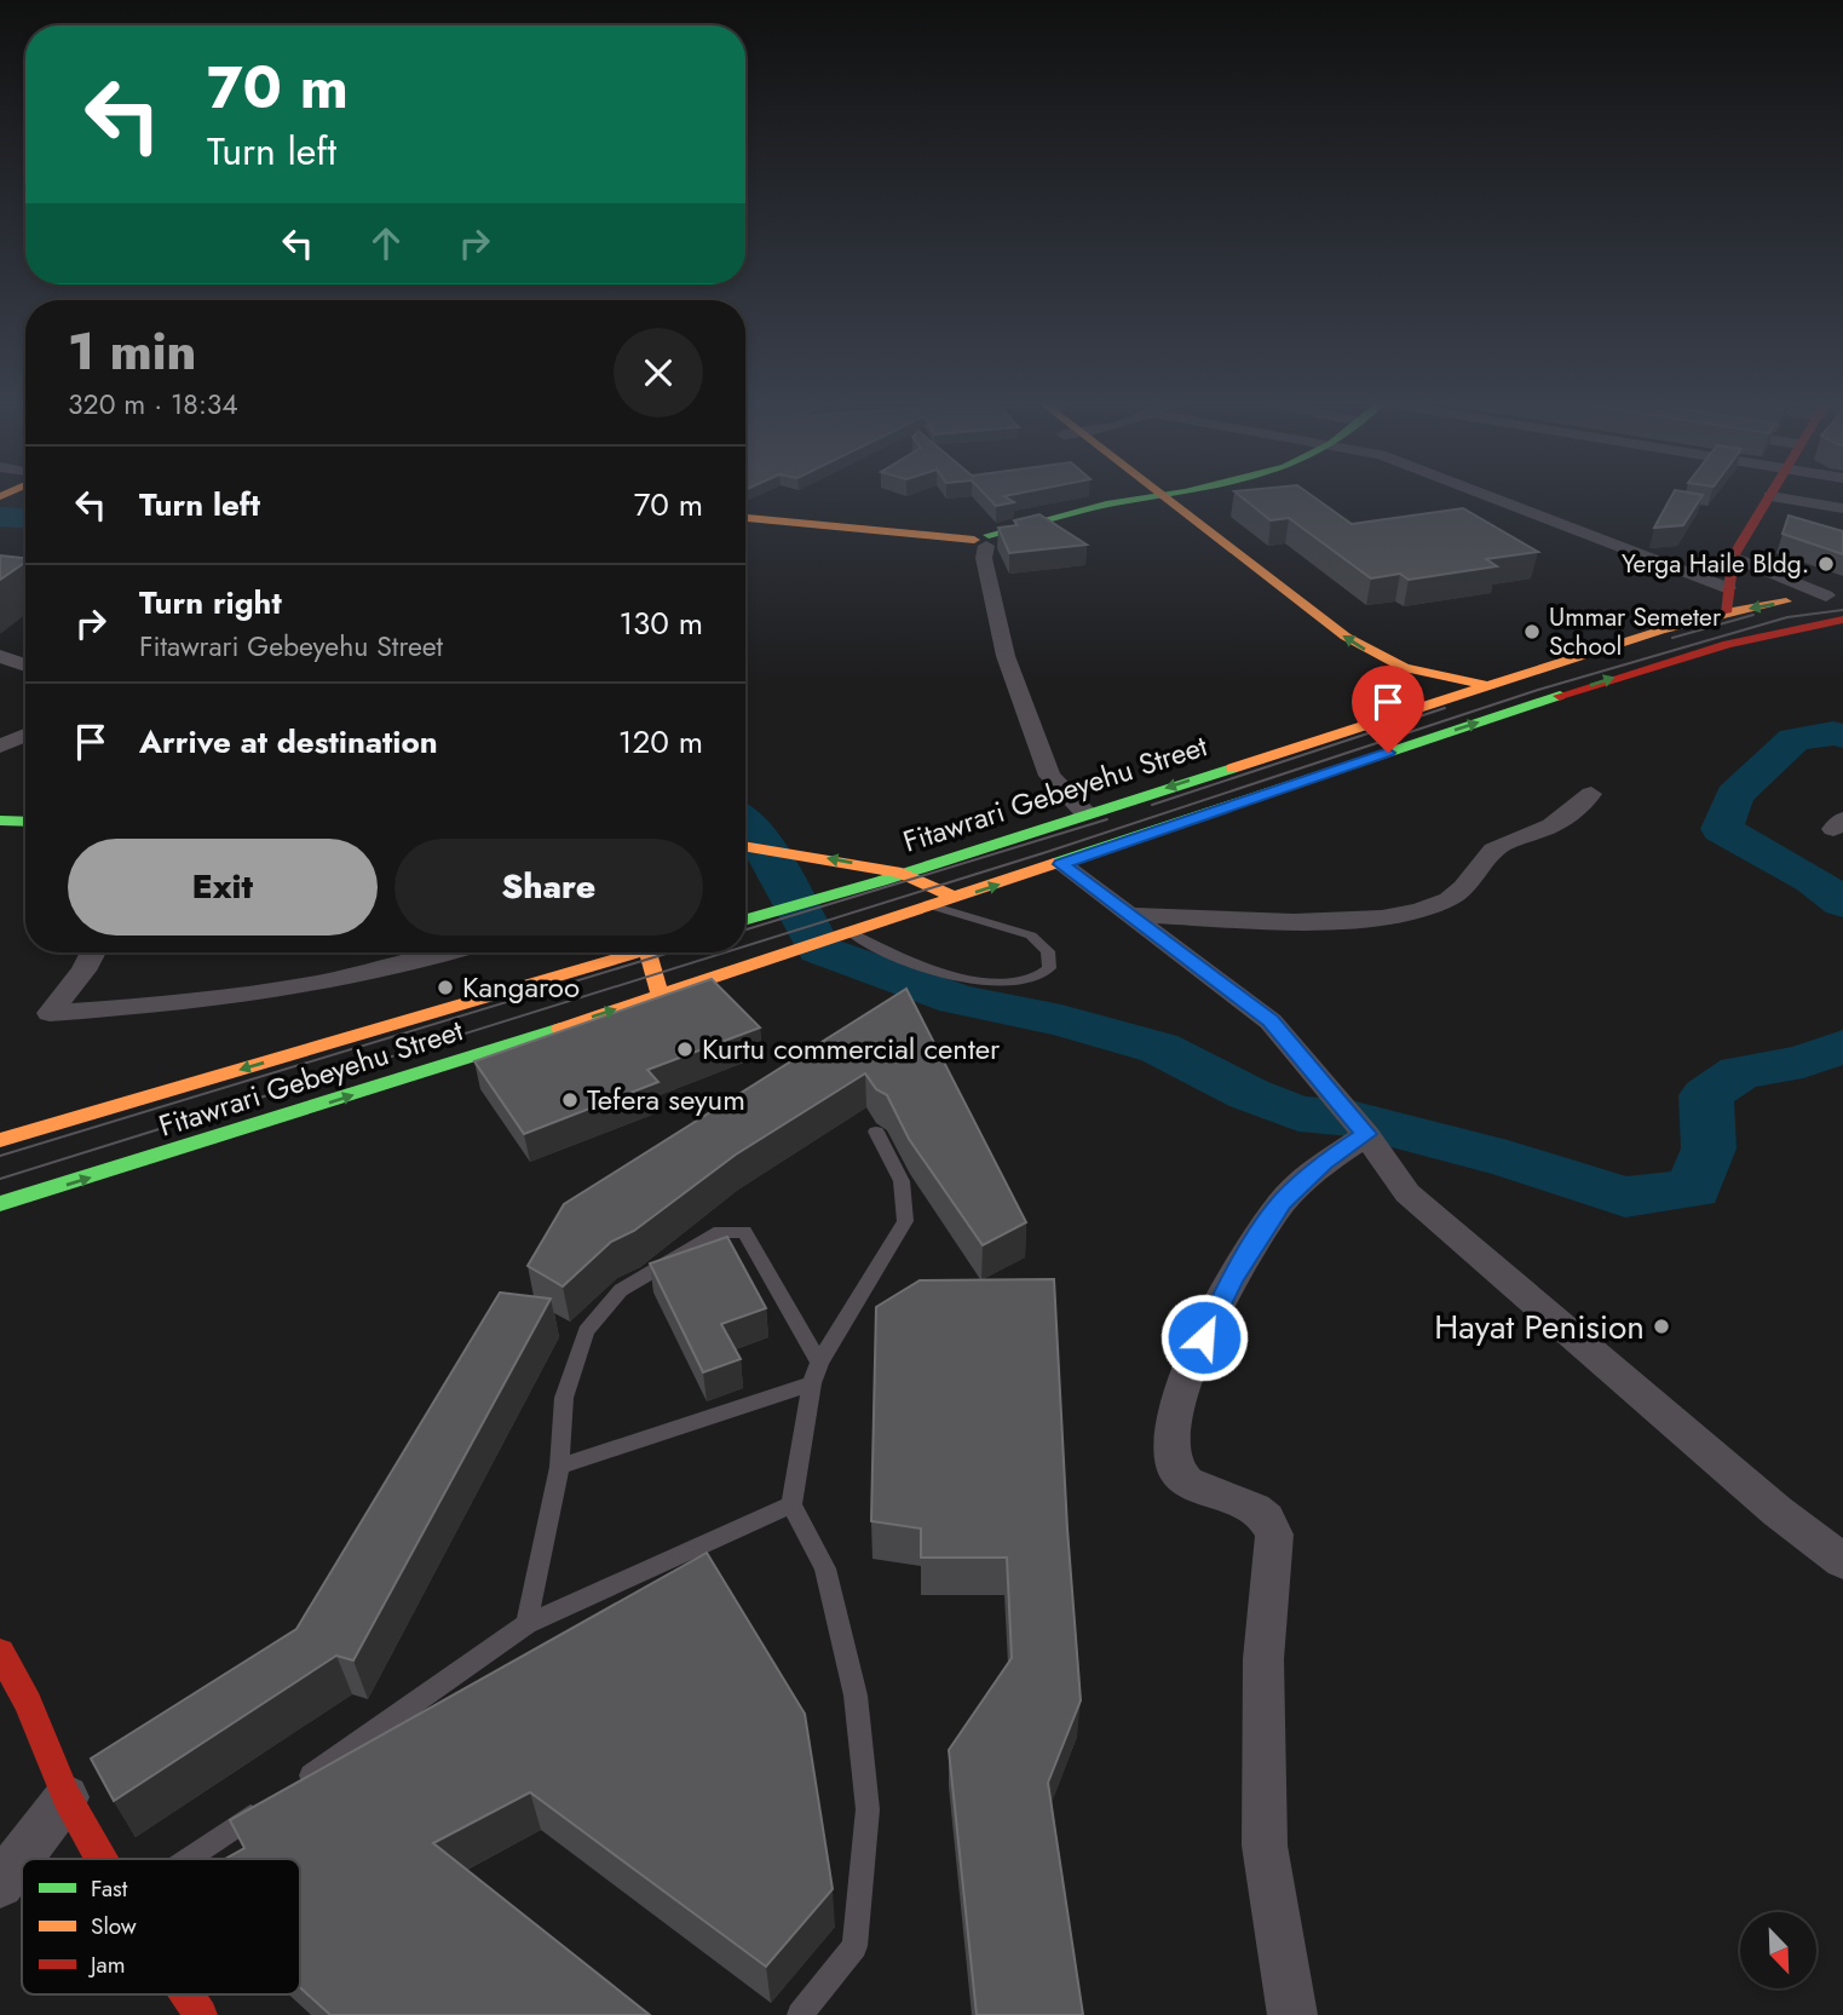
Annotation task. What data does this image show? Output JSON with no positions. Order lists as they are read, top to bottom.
{
  "streets": {
    "main road": ["Fitawrari Gebeyehu Street"]
  },
  "places": [
    "Yerga Haile Bldg.",
    "Ummar Semeter School",
    "Kangaroo",
    "Kurtu commercial center",
    "Tefera seyum",
    "Hayat Penision"
  ],
  "legend": ["Fast", "Slow", "Jam"],
  "north": "bottom right",
  "page": {
    "turn": ["70 m", "Turn left"],
    "heading": ["1 min", "320 m · 18:34"],
    "list": [
      {
        "name": "Turn left",
        "value": "70 m"
      },
      {
        "name": "Turn right",
        "note": "Fitawrari Gebeyehu Street",
        "value": "130 m"
      },
      {
        "name": "Arrive at destination",
        "value": "120 m"
      }
    ],
    "buttons": ["Exit", "Share"]
  }
}
